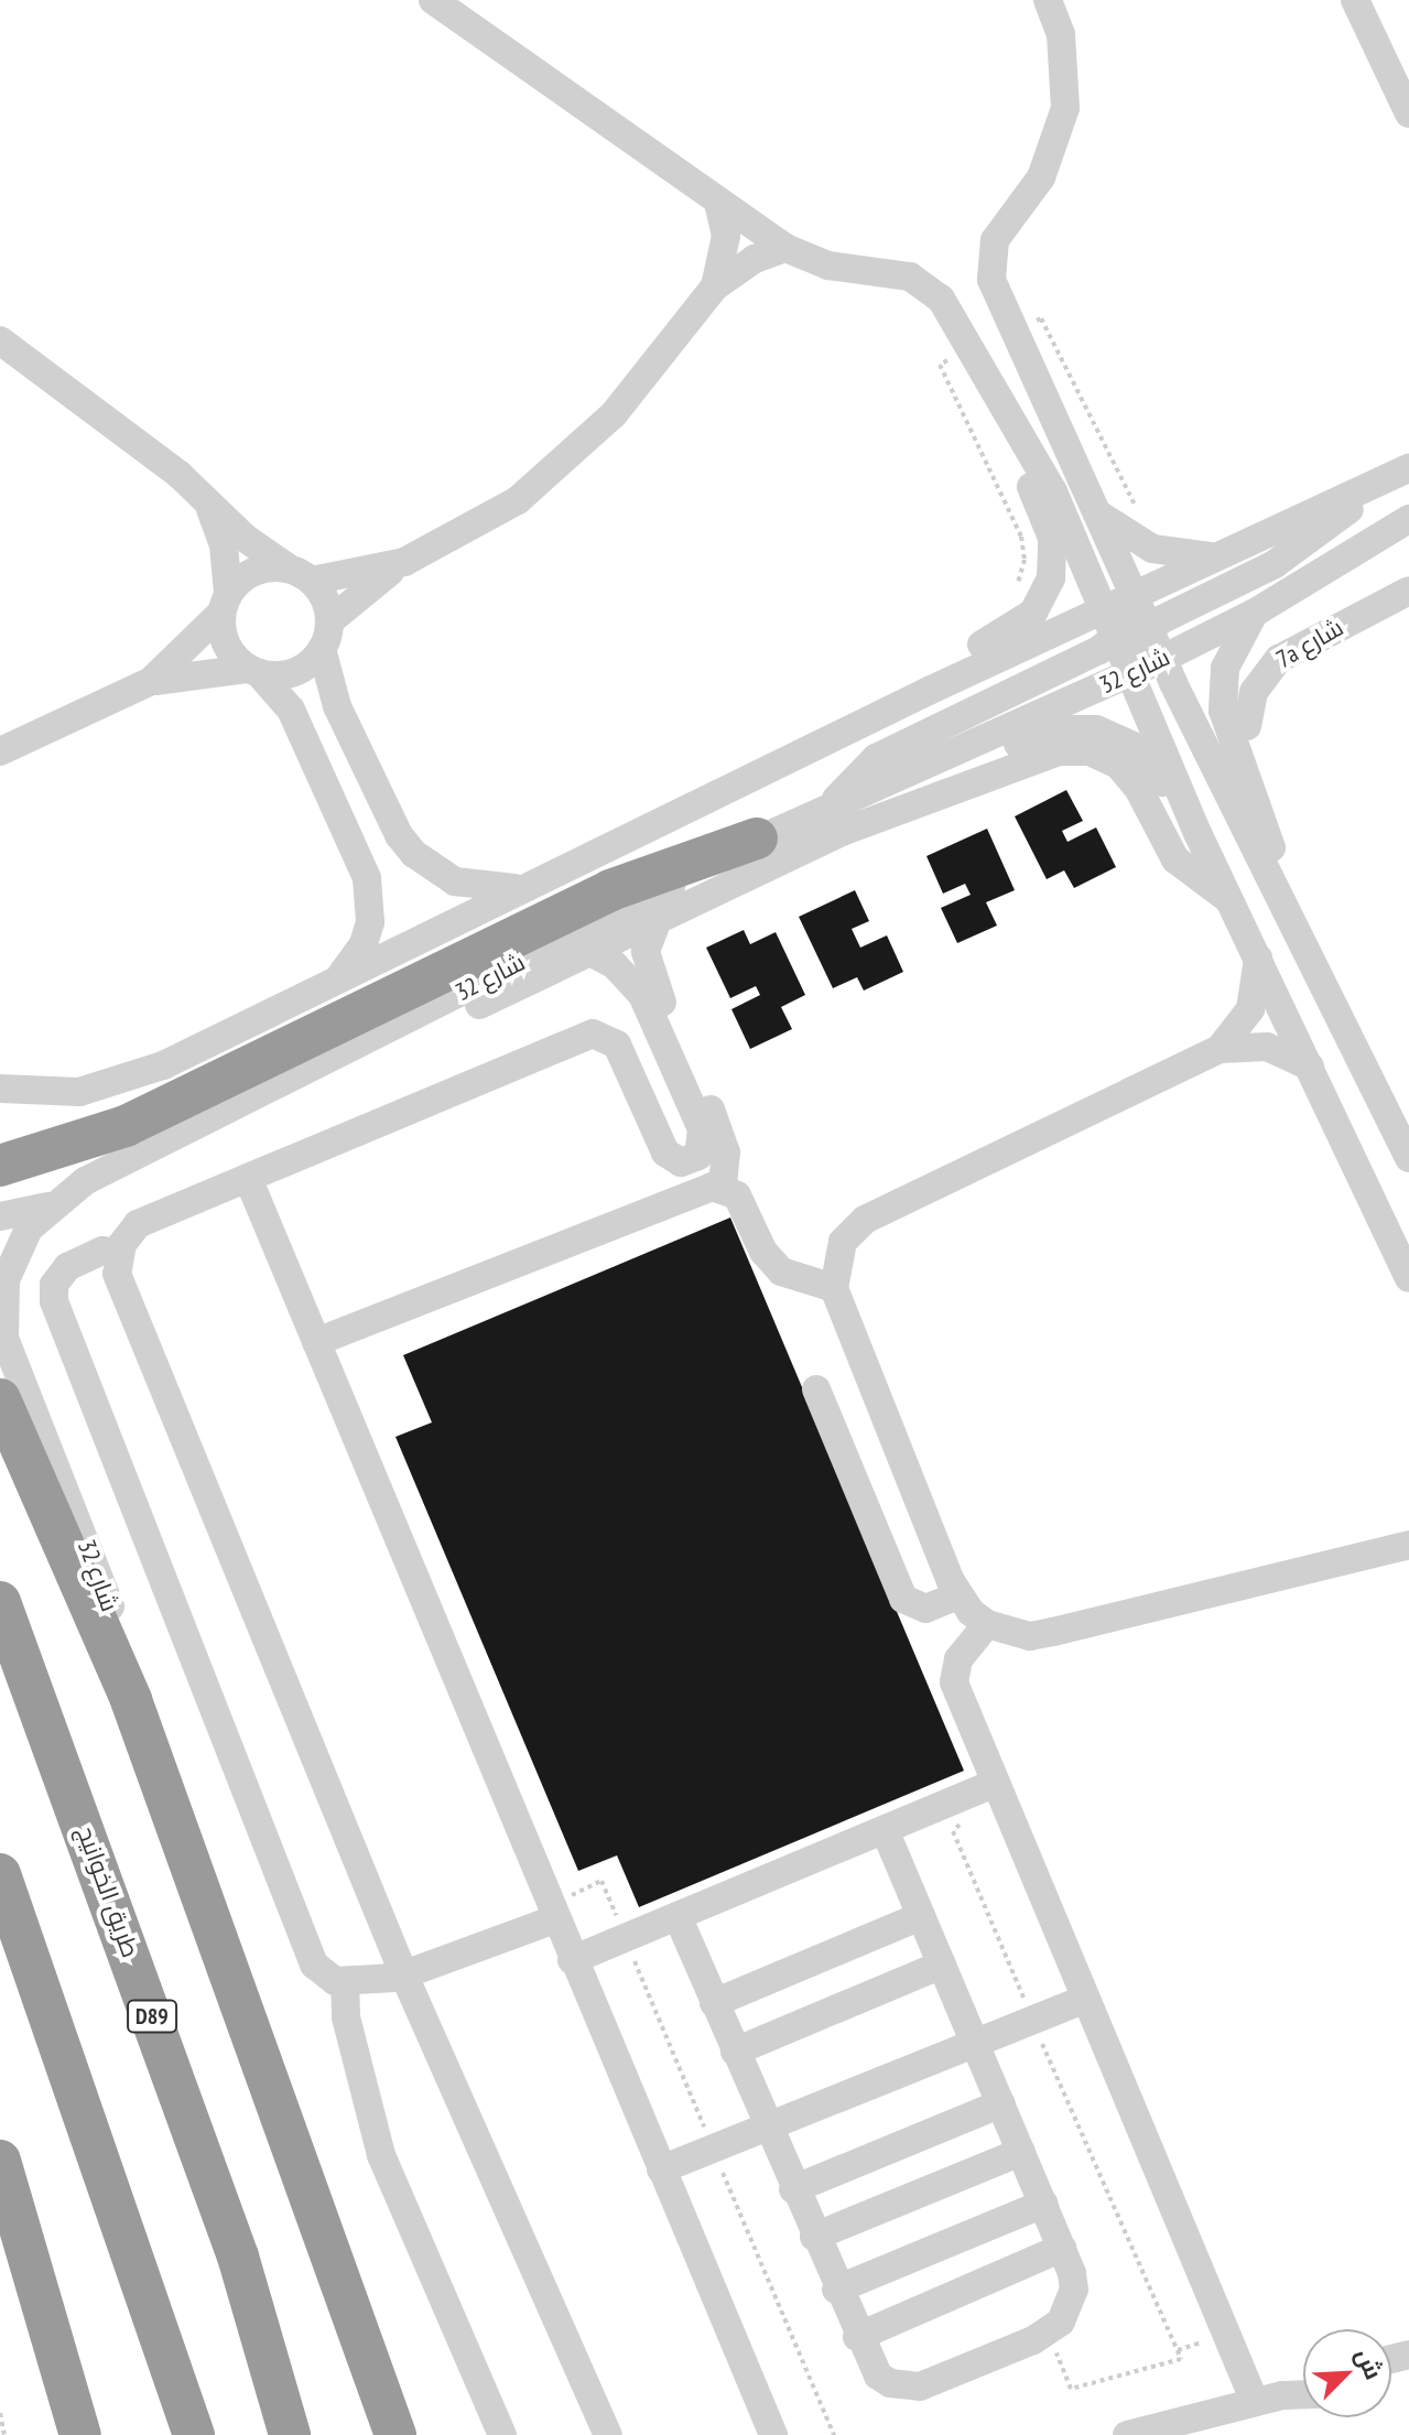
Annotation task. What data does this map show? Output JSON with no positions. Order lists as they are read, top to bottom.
{
  "streets": {
    "highway": ["طريق الخوانيج", "D89"],
    "street": ["7a شارع", "شارع 32"]
  },
  "north": "top right"
}
